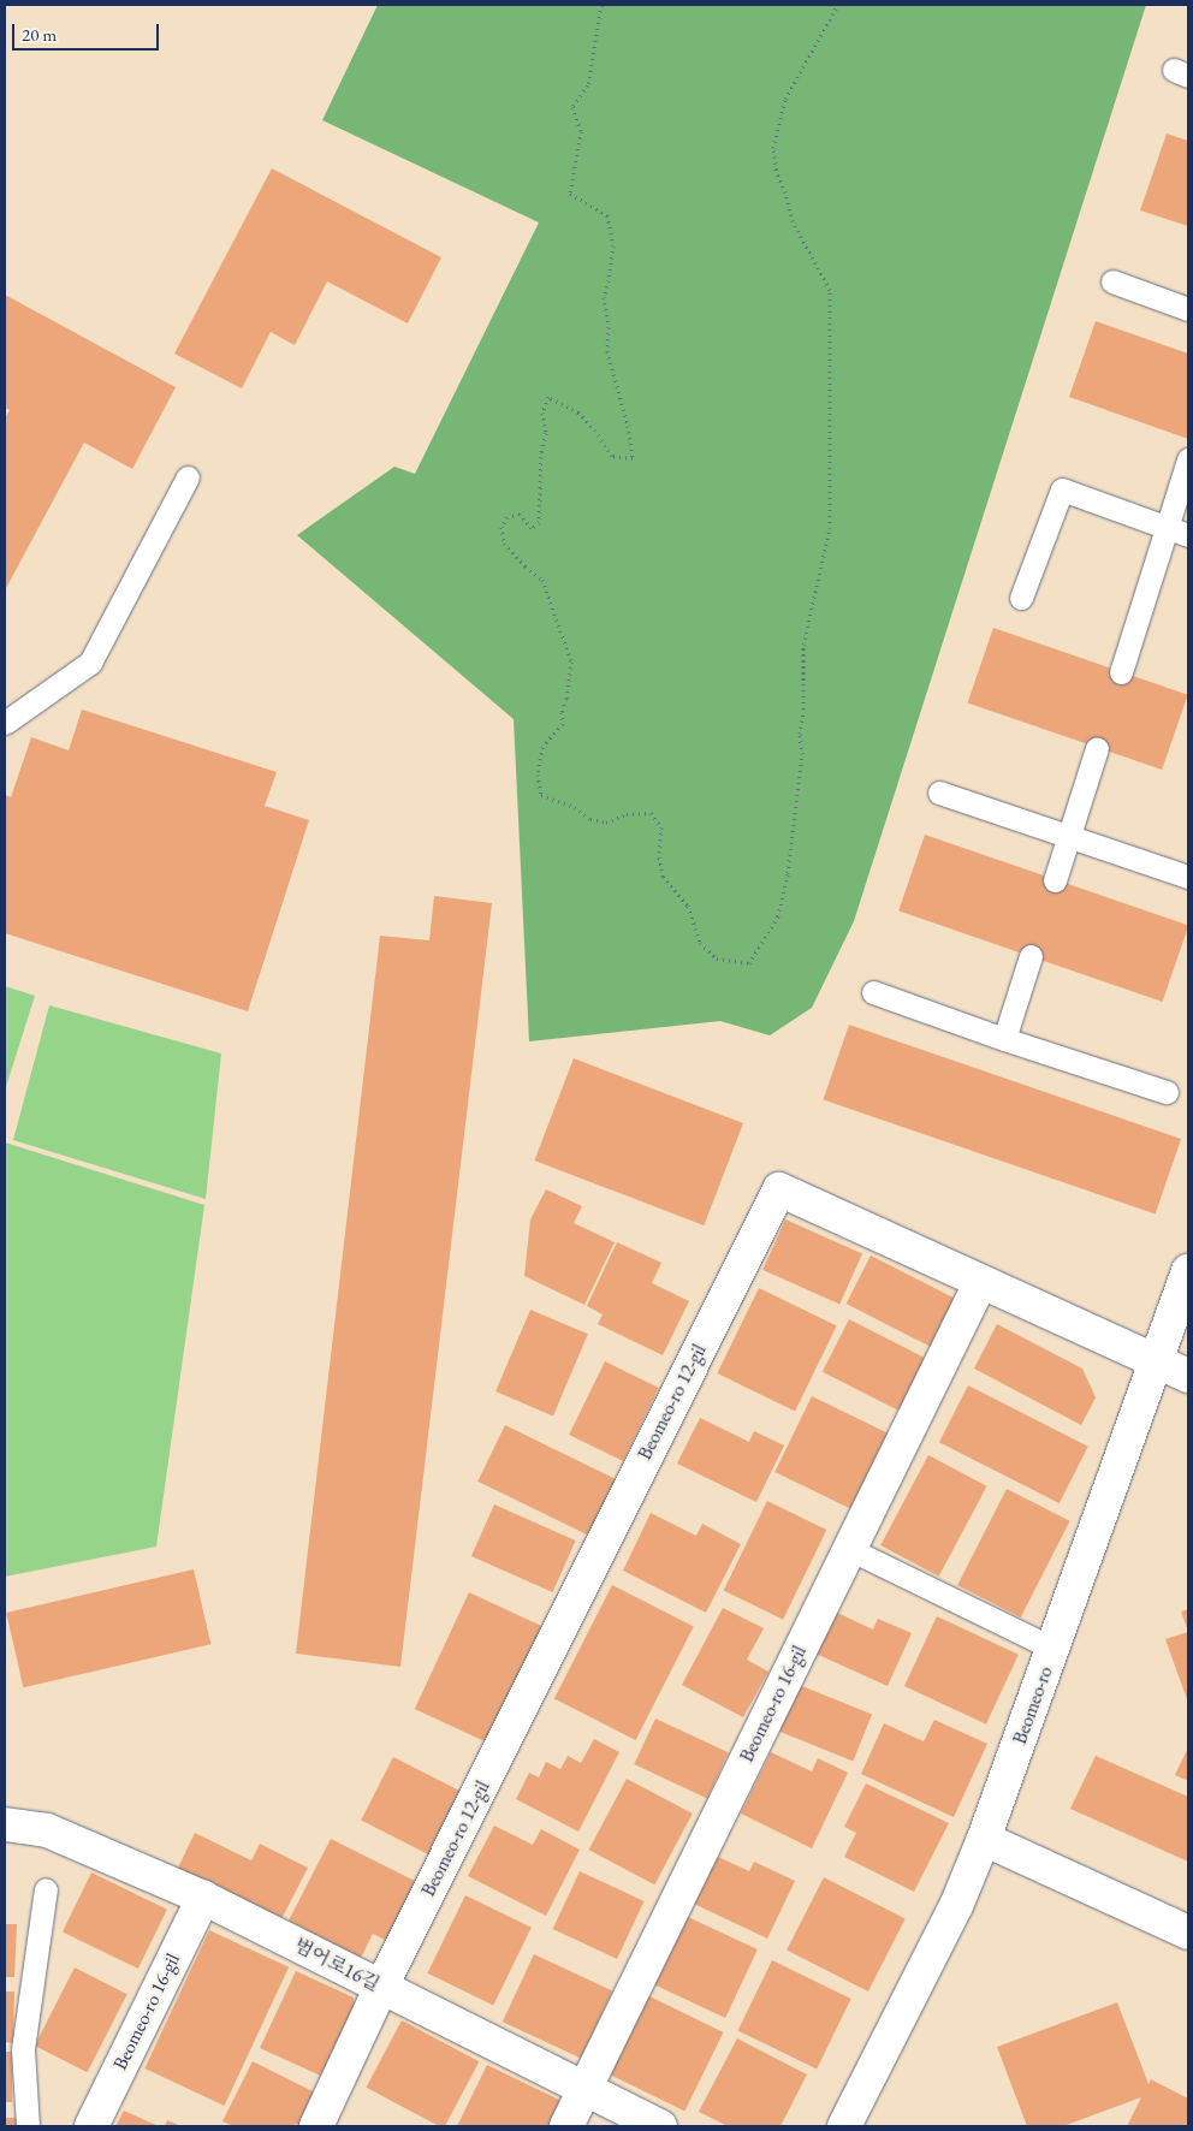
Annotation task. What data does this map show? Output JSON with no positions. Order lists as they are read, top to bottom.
{
  "streets": {
    "street": [
      "Beomeo-ro 12-gil",
      "Beomeo-ro 16-gil",
      "Beomeo-ro",
      "범어로16길"
    ]
  },
  "crossings": [
    ["Beomeo-ro 12-gil", "Beomeo-ro 16-gil"],
    ["Beomeo-ro 12-gil", "Beomeo-ro"],
    ["Beomeo-ro 12-gil", "범어로16길"],
    ["Beomeo-ro 16-gil", "범어로16길"]
  ],
  "scale_bar": "20 m"
}
